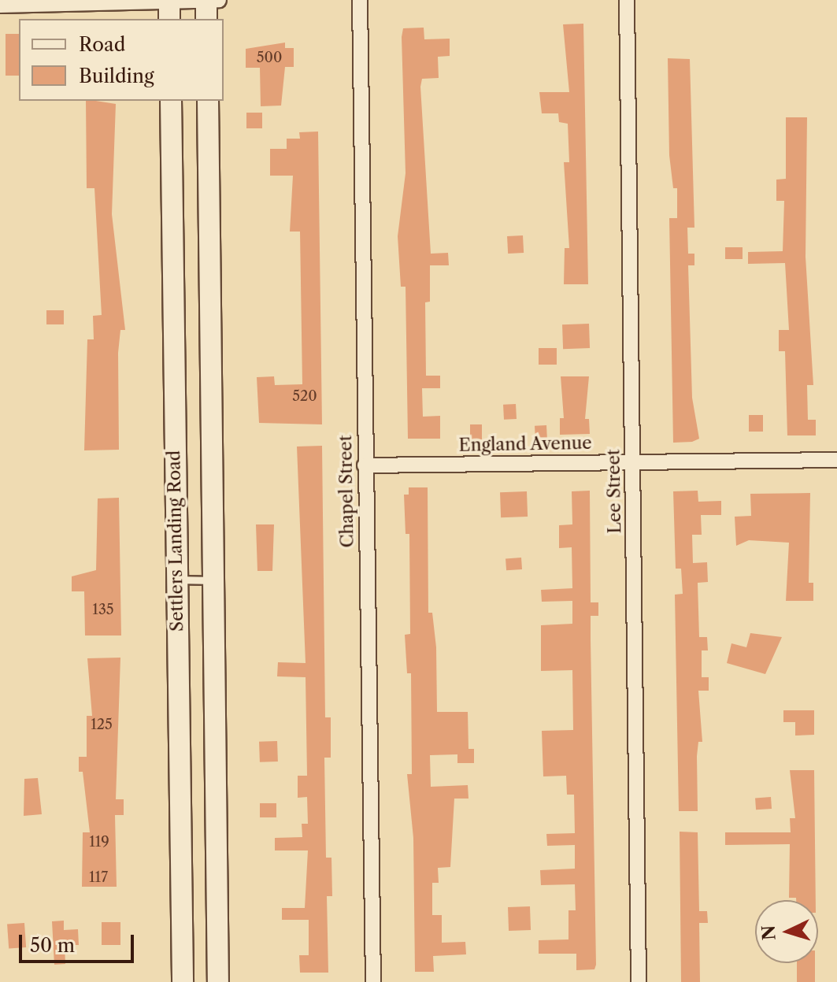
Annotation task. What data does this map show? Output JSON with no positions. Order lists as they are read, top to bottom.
{
  "streets": {
    "main road": ["Settlers Landing Road"],
    "street": ["England Avenue", "Chapel Street", "Lee Street"]
  },
  "crossings": [
    ["England Avenue", "Chapel Street"],
    ["England Avenue", "Lee Street"]
  ],
  "house_numbers": [
    "500",
    "520",
    "135",
    "125",
    "119",
    "117"
  ],
  "legend": ["Road", "Building"],
  "scale_bar": "50 m",
  "north": "left"
}
